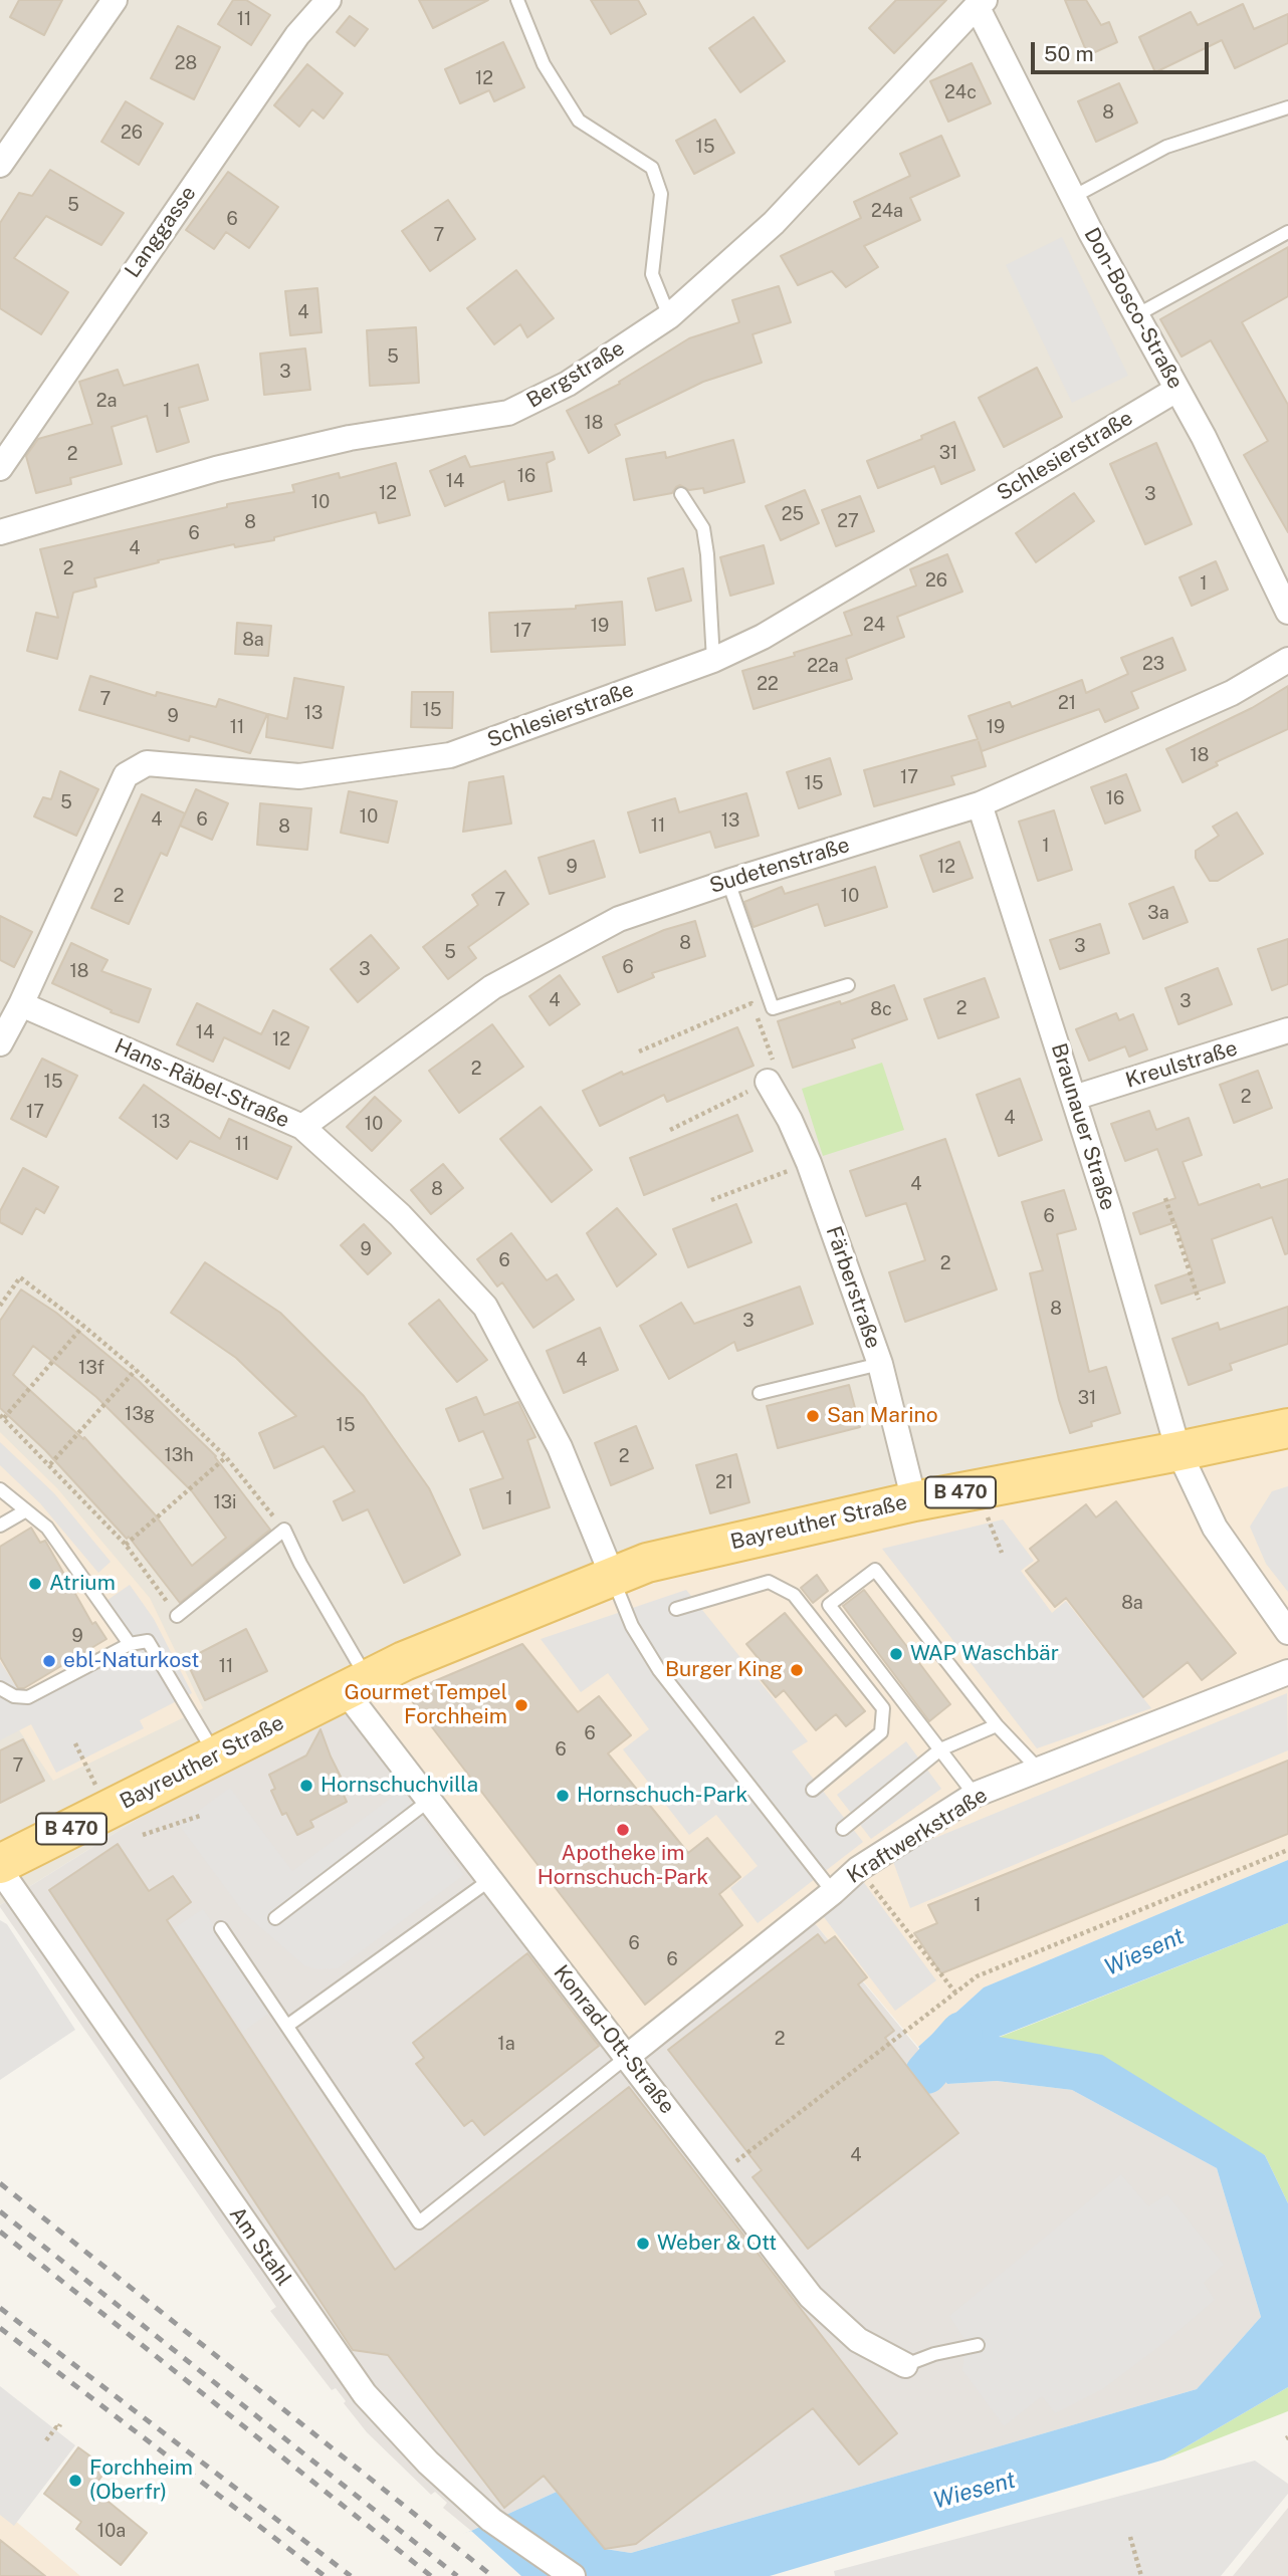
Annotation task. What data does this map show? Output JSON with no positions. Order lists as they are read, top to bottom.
{
  "streets": {
    "main road": ["B 470", "Bayreuther Straße"],
    "street": [
      "Langgasse",
      "Don-Bosco-Straße",
      "Bergstraße",
      "Schlesierstraße",
      "Sudetenstraße",
      "Kreulstraße",
      "Hans-Räbel-Straße",
      "Braunauer Straße",
      "Färberstraße",
      "Kraftwerkstraße",
      "Konrad-Ott-Straße",
      "Am Stahl"
    ]
  },
  "crossings": [
    ["Don-Bosco-Straße", "Bergstraße"],
    ["Don-Bosco-Straße", "Schlesierstraße"],
    ["Schlesierstraße", "Hans-Räbel-Straße"],
    ["Sudetenstraße", "Hans-Räbel-Straße"],
    ["Sudetenstraße", "Braunauer Straße"],
    ["Kreulstraße", "Braunauer Straße"],
    ["Hans-Räbel-Straße", "Bayreuther Straße"],
    ["Braunauer Straße", "Bayreuther Straße"],
    ["Färberstraße", "Bayreuther Straße"],
    ["Bayreuther Straße", "Konrad-Ott-Straße"],
    ["Kraftwerkstraße", "Konrad-Ott-Straße"]
  ],
  "water": ["Wiesent"],
  "places": [
    "San Marino",
    "Atrium",
    "WAP Waschbär",
    "ebl-Naturkost",
    "Burger King",
    "Gourmet Tempel Forchheim",
    "Hornschuchvilla",
    "Hornschuch-Park",
    "Apotheke im Hornschuch-Park",
    "Weber & Ott",
    "Forchheim (Oberfr)"
  ],
  "house_numbers": [
    "11",
    "28",
    "12",
    "24c",
    "8",
    "26",
    "15",
    "5",
    "24a",
    "6",
    "7",
    "4",
    "5",
    "3",
    "2a",
    "1",
    "18",
    "31",
    "2",
    "16",
    "14",
    "12",
    "3",
    "10",
    "25",
    "27",
    "8",
    "6",
    "4",
    "2",
    "26",
    "1",
    "24",
    "19",
    "17",
    "8a",
    "23",
    "22a",
    "22",
    "7",
    "21",
    "15",
    "13",
    "9",
    "11",
    "19",
    "18",
    "17",
    "15",
    "16",
    "5",
    "10",
    "4",
    "6",
    "13",
    "11",
    "8",
    "1",
    "9",
    "12",
    "2",
    "10",
    "7",
    "3a",
    "8",
    "3",
    "5",
    "6",
    "3",
    "18",
    "4",
    "3",
    "2",
    "8c",
    "14",
    "12",
    "2",
    "15",
    "2",
    "17",
    "4",
    "13",
    "10",
    "11",
    "4",
    "8",
    "6",
    "9",
    "6",
    "2",
    "8",
    "3",
    "4",
    "13f",
    "31",
    "13g",
    "15",
    "13h",
    "2",
    "21",
    "1",
    "13i",
    "8a",
    "9",
    "11",
    "6",
    "6",
    "7",
    "1",
    "6",
    "6",
    "2",
    "1a",
    "4",
    "10a"
  ],
  "scale_bar": "50 m"
}
